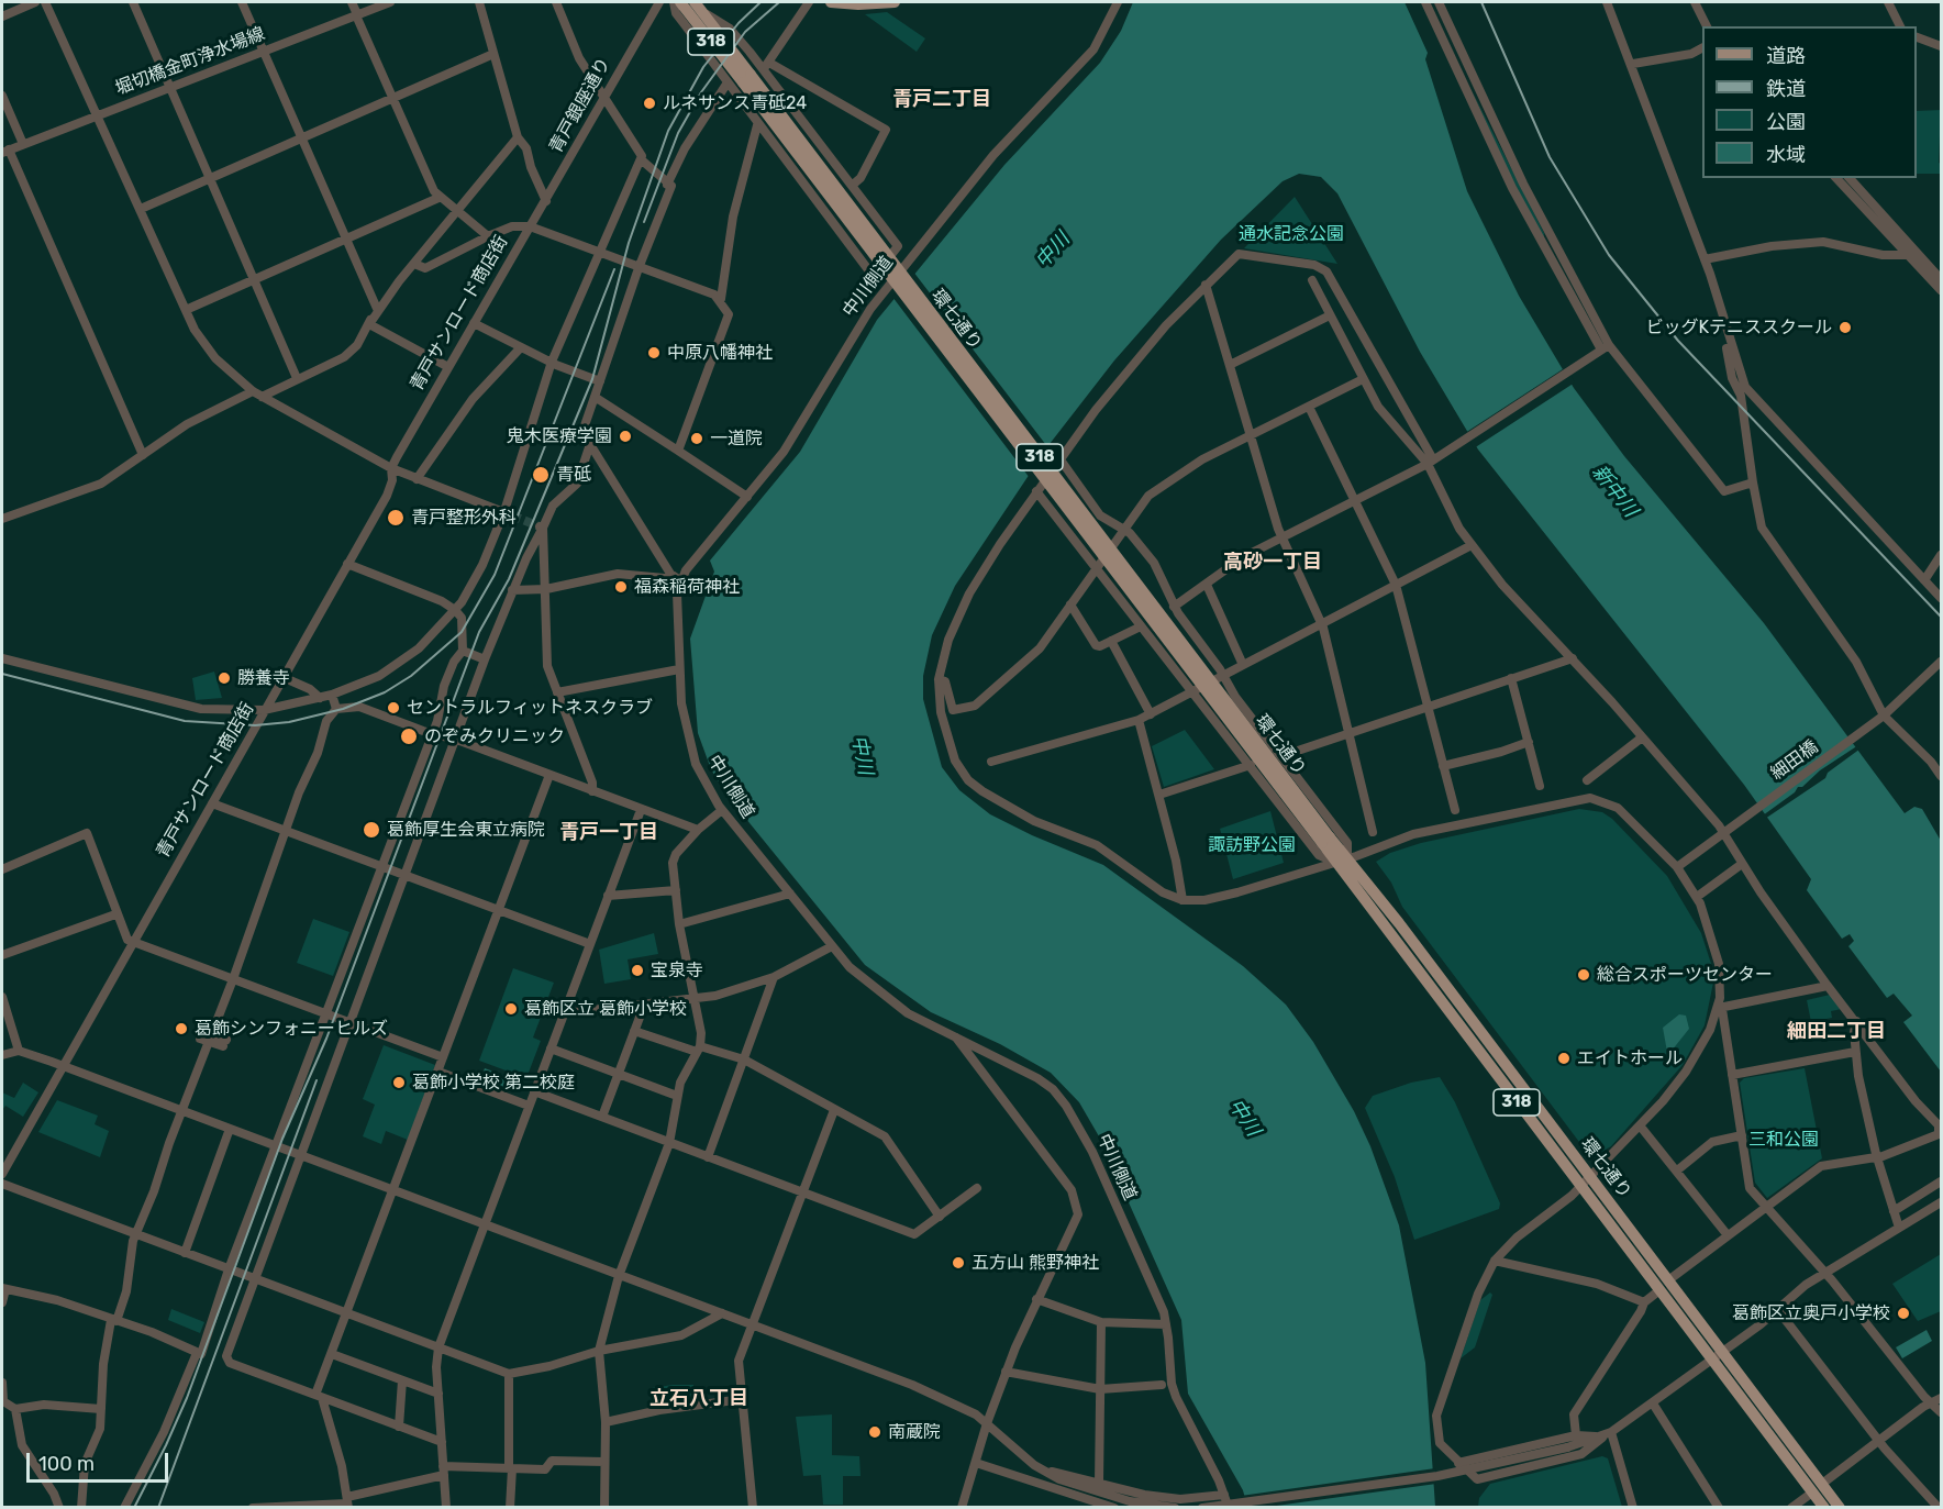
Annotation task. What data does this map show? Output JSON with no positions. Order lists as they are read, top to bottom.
{
  "streets": {
    "main road": ["318", "環七通り"],
    "street": [
      "堀切橋金町浄水場線",
      "青戸銀座通り",
      "中川側道",
      "青戸サンロード商店街",
      "細田橋"
    ]
  },
  "crossings": [
    ["青戸銀座通り", "青戸サンロード商店街"]
  ],
  "districts": [
    "青戸二丁目",
    "高砂一丁目",
    "青戸一丁目",
    "細田二丁目",
    "立石八丁目"
  ],
  "water": ["中川", "新中川"],
  "parks": ["通水記念公園", "諏訪野公園", "三和公園"],
  "places": [
    "ルネサンス青砥24",
    "ビッグKテニススクール",
    "中原八幡神社",
    "鬼木医療学園",
    "一道院",
    "青砥",
    "青戸整形外科",
    "福森稲荷神社",
    "勝養寺",
    "セントラルフィットネスクラブ",
    "のぞみクリニック",
    "葛飾厚生会東立病院",
    "宝泉寺",
    "総合スポーツセンター",
    "葛飾区立 葛飾小学校",
    "葛飾シンフォニーヒルズ",
    "エイトホール",
    "葛飾小学校 第二校庭",
    "五方山 熊野神社",
    "葛飾区立奥戸小学校",
    "南蔵院"
  ],
  "legend": [
    "道路",
    "鉄道",
    "公園",
    "水域"
  ],
  "scale_bar": "100 m"
}
